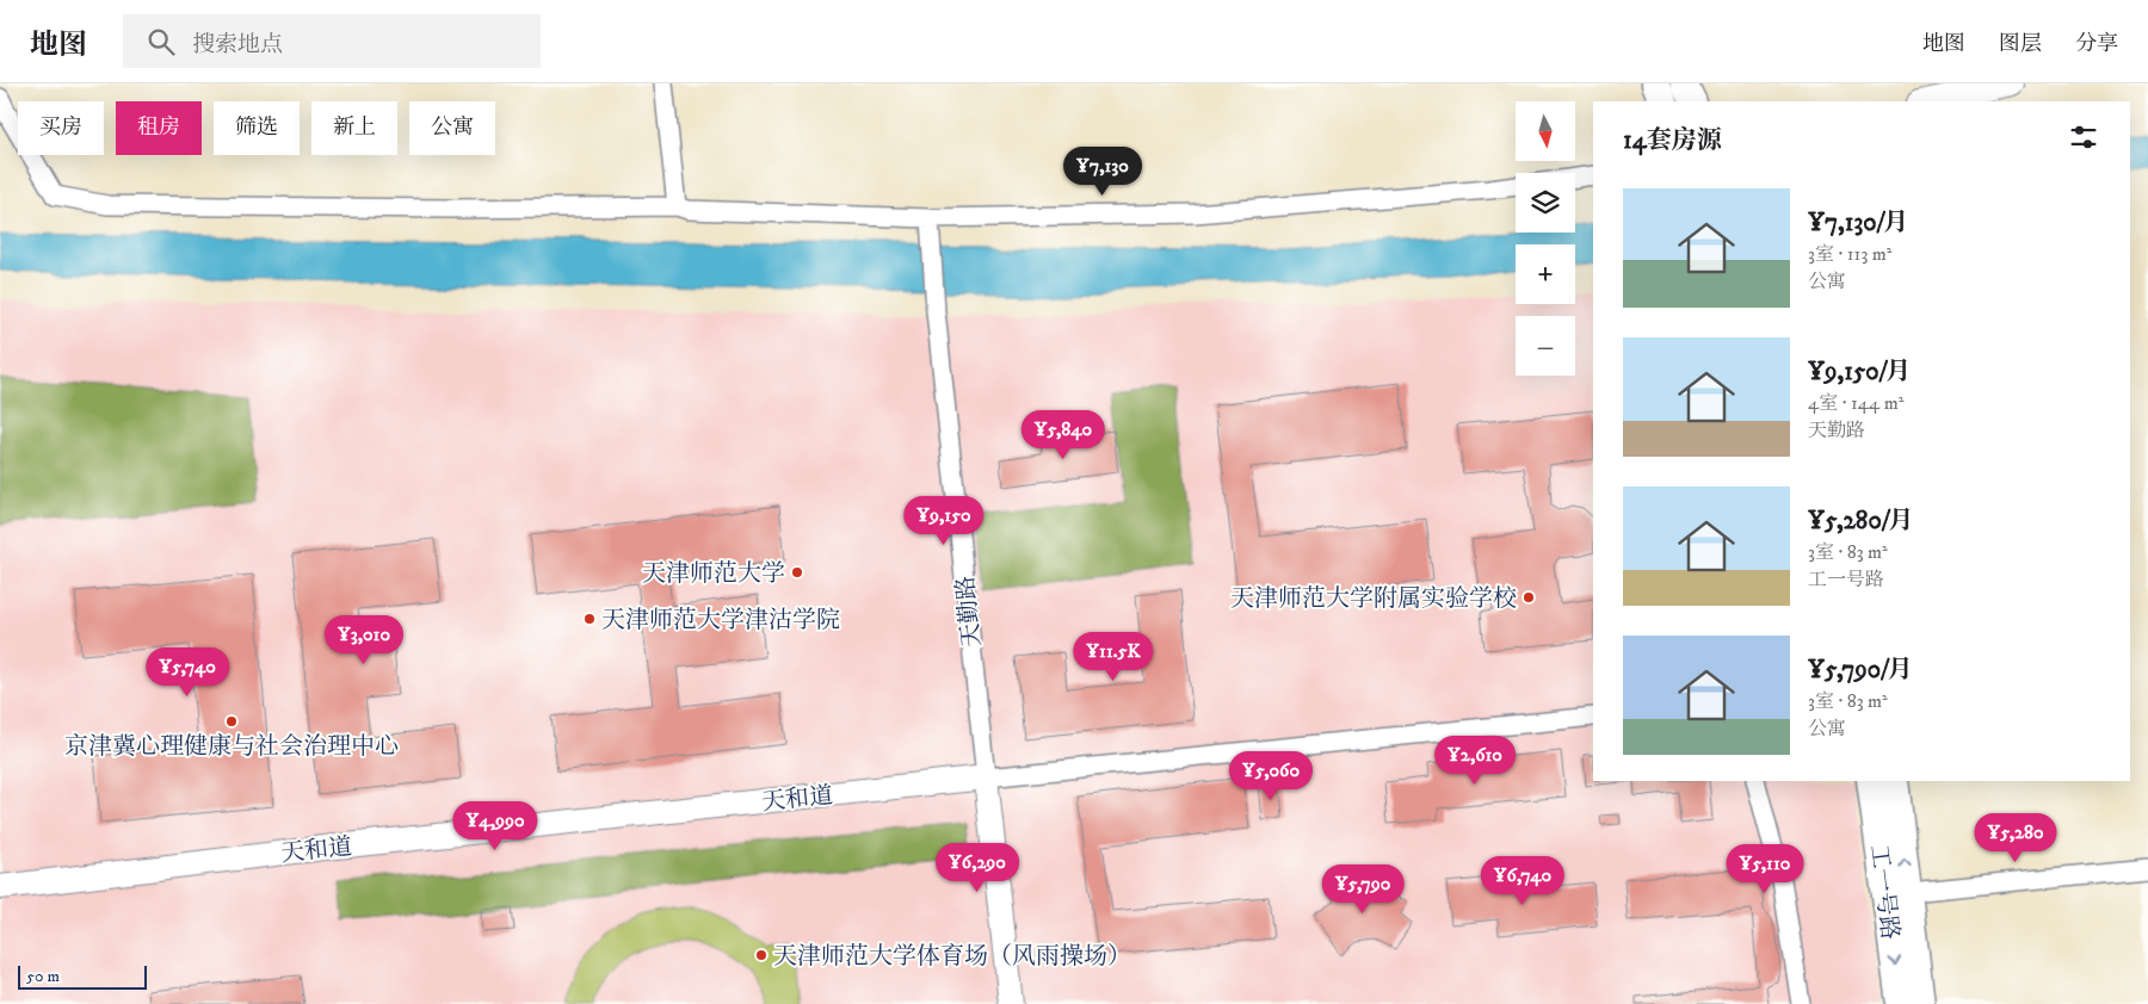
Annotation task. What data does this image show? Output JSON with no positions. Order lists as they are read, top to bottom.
{
  "streets": {
    "main road": ["工一号路"],
    "street": ["天勤路", "天和道"]
  },
  "crossings": [
    ["天勤路", "天和道"]
  ],
  "places": [
    "天津师范大学",
    "天津师范大学附属实验学校",
    "天津师范大学津沽学院",
    "京津冀心理健康与社会治理中心",
    "天津师范大学体育场（风雨操场）"
  ],
  "scale_bar": "50 m",
  "north": "bottom",
  "page": {
    "header": "地图",
    "search": "搜索地点",
    "nav": ["地图", "图层", "分享"],
    "map_buttons": ["+", "−"],
    "chip": [
      "买房",
      "租房",
      "筛选",
      "新上",
      "公寓"
    ],
    "heading": "14套房源",
    "price": [
      "¥7,130",
      "¥5,840",
      "¥9,150",
      "¥3,010",
      "¥11.5K",
      "¥5,740",
      "¥2,610",
      "¥5,060",
      "¥4,990",
      "¥5,280",
      "¥6,290",
      "¥5,110",
      "¥6,740",
      "¥5,790"
    ],
    "list": [
      {
        "name": "¥7,130/月",
        "note": "3室 · 113 m² · 公寓"
      },
      {
        "name": "¥9,150/月",
        "note": "4室 · 144 m² · 天勤路"
      },
      {
        "name": "¥5,280/月",
        "note": "3室 · 83 m² · 工一号路"
      },
      {
        "name": "¥5,790/月",
        "note": "3室 · 83 m² · 公寓"
      }
    ],
    "scale": "50 m"
  }
}
